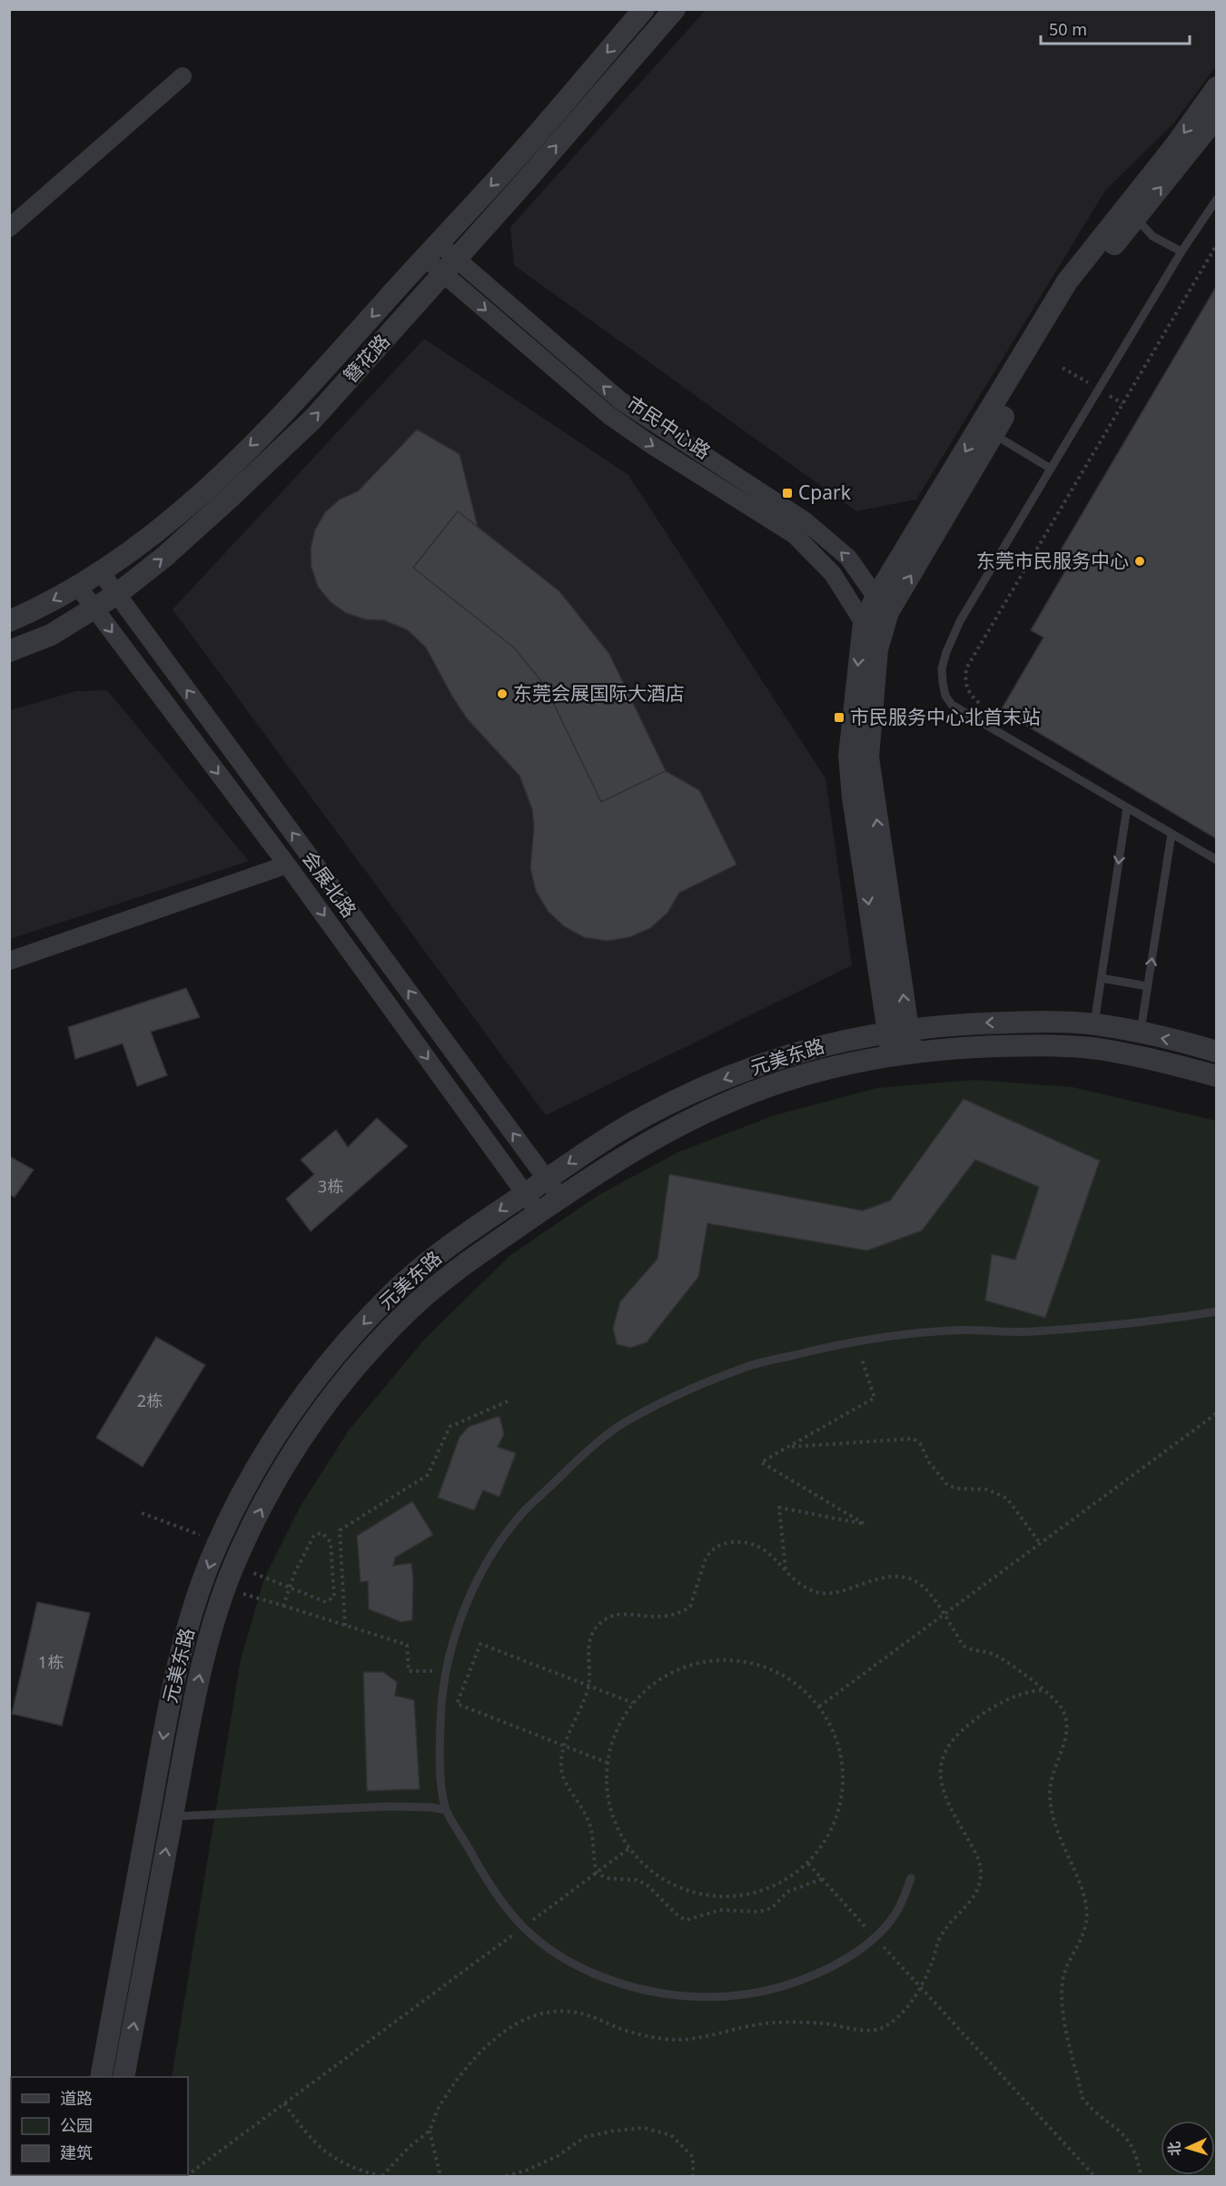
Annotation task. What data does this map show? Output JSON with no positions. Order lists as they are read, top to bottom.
{
  "streets": {
    "street": [
      "簪花路",
      "市民中心路",
      "会展北路",
      "元美东路"
    ]
  },
  "crossings": [
    ["簪花路", "市民中心路"],
    ["簪花路", "会展北路"],
    ["会展北路", "元美东路"]
  ],
  "places": {
    "transit": ["Cpark", "市民服务中心北首末站"],
    "other": ["东莞市民服务中心", "东莞会展国际大酒店"]
  },
  "house_numbers": ["3栋", "2栋", "1栋"],
  "legend": ["道路", "公园", "建筑"],
  "scale_bar": "50 m",
  "north": "left"
}
